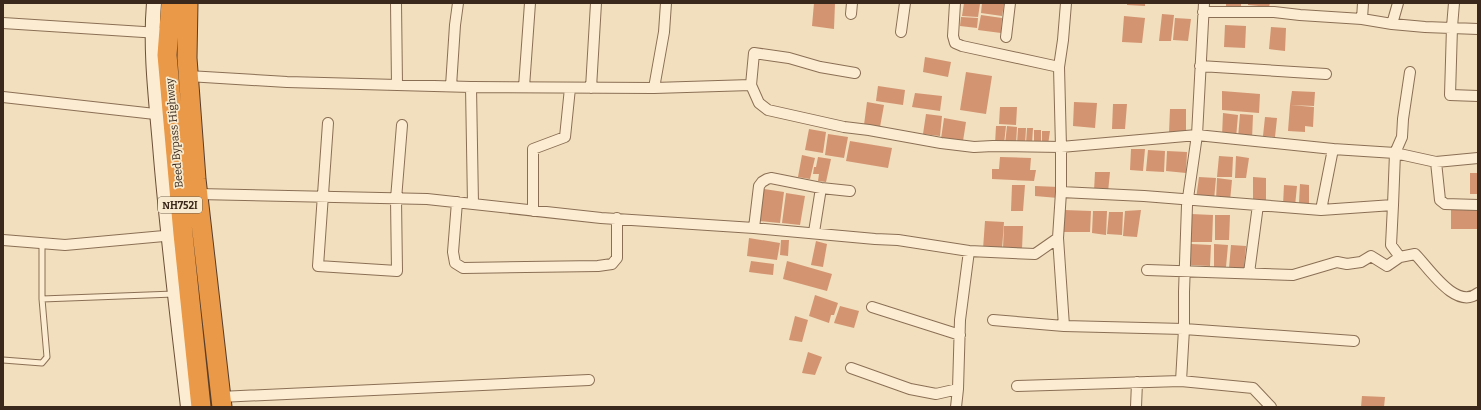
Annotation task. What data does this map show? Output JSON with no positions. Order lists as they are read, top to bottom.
{
  "streets": {
    "highway": ["Beed Bypass Highway", "NH752I"]
  }
}
